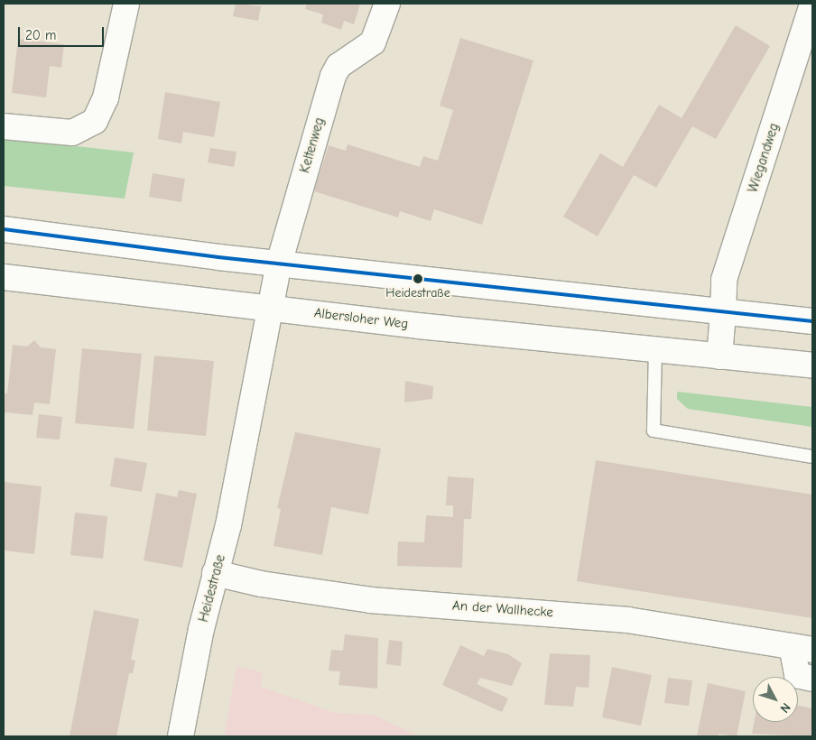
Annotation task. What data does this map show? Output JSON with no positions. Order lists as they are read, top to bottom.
{
  "streets": {
    "street": [
      "Keltenweg",
      "Wiegandweg",
      "Albersloher Weg",
      "Heidestraße",
      "An der Wallhecke"
    ]
  },
  "crossings": [
    ["Keltenweg", "Albersloher Weg"],
    ["Keltenweg", "Heidestraße"],
    ["Albersloher Weg", "Heidestraße"],
    ["Heidestraße", "An der Wallhecke"]
  ],
  "places": ["Heidestraße"],
  "scale_bar": "20 m",
  "north": "bottom right"
}
